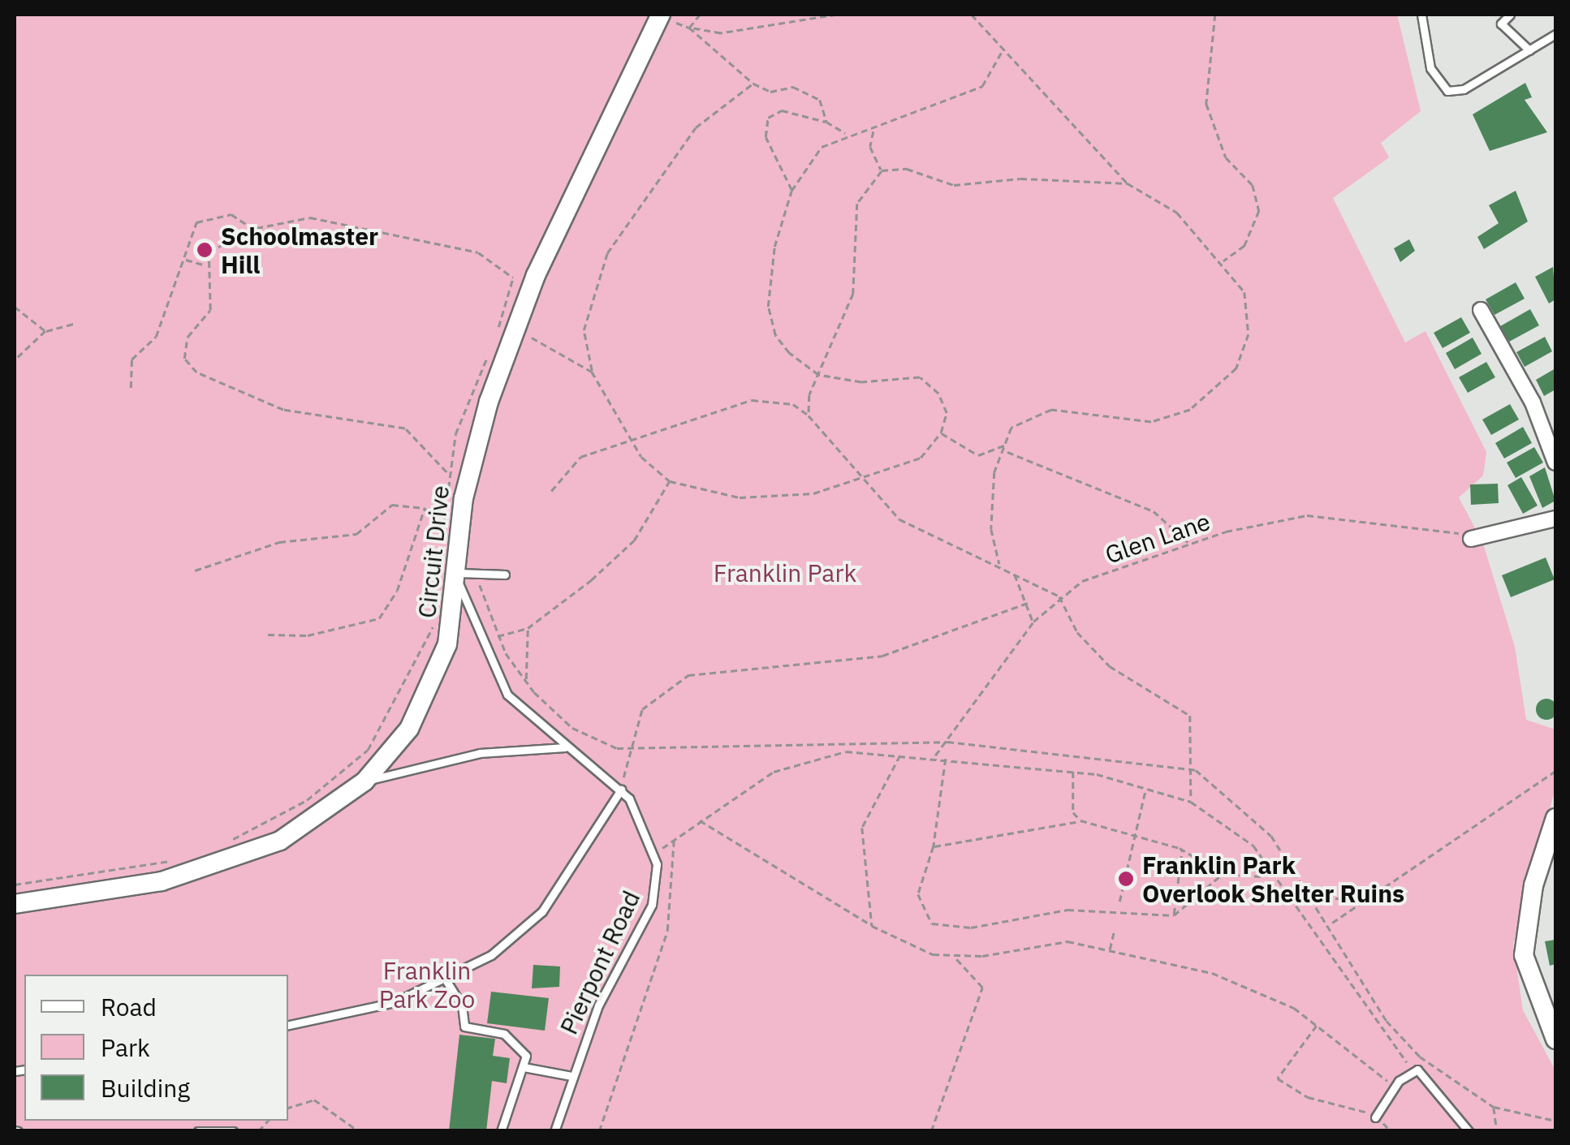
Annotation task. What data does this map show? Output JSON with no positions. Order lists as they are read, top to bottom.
{
  "streets": {
    "main road": ["Circuit Drive"],
    "lane": ["Pierpont Road"],
    "path": ["Glen Lane"]
  },
  "crossings": [
    ["Circuit Drive", "Pierpont Road"]
  ],
  "parks": ["Franklin Park", "Franklin Park Zoo"],
  "places": ["Schoolmaster Hill", "Franklin Park Overlook Shelter Ruins"],
  "legend": ["Road", "Park", "Building"]
}
